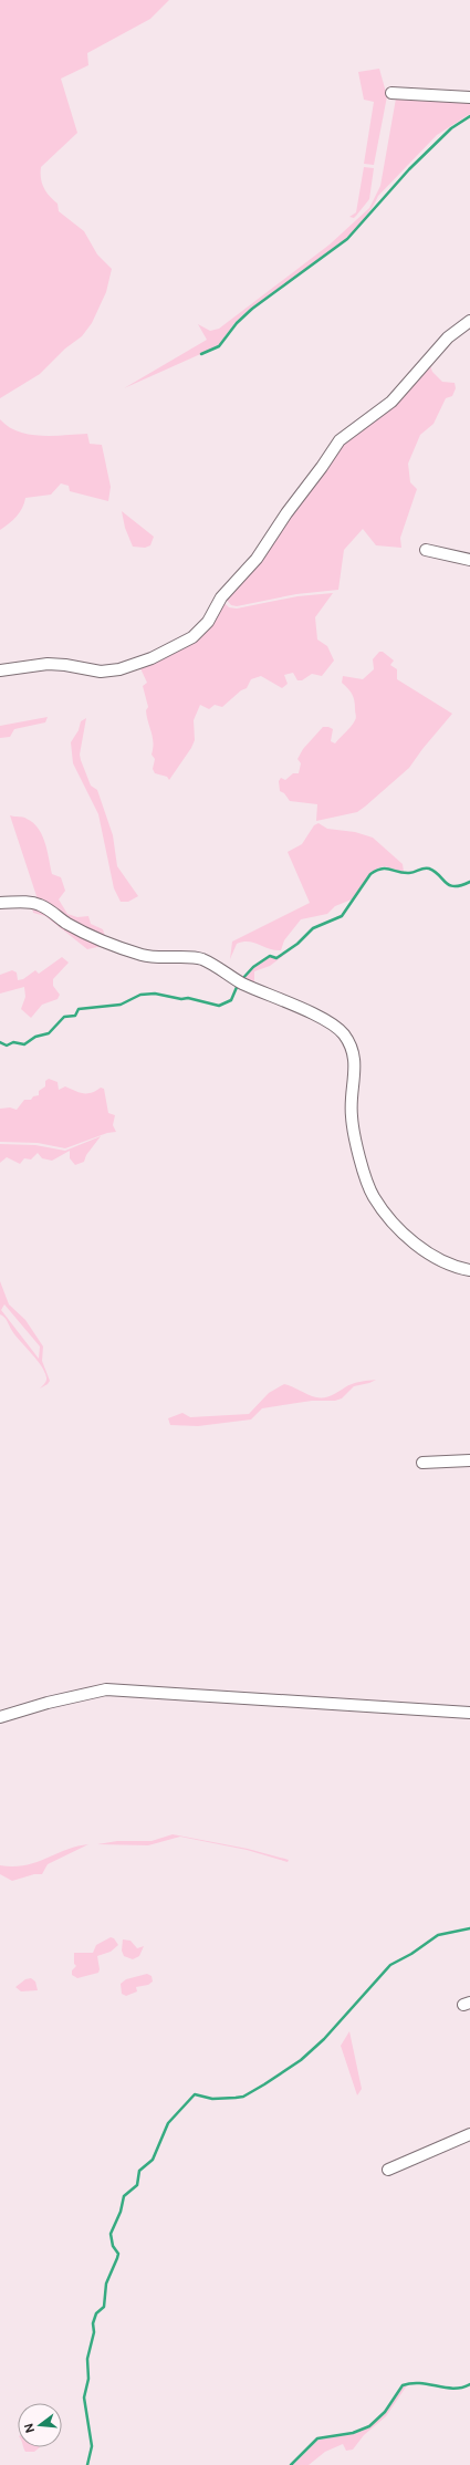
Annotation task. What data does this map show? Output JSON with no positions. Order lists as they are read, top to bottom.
{
  "north": "left"
}
